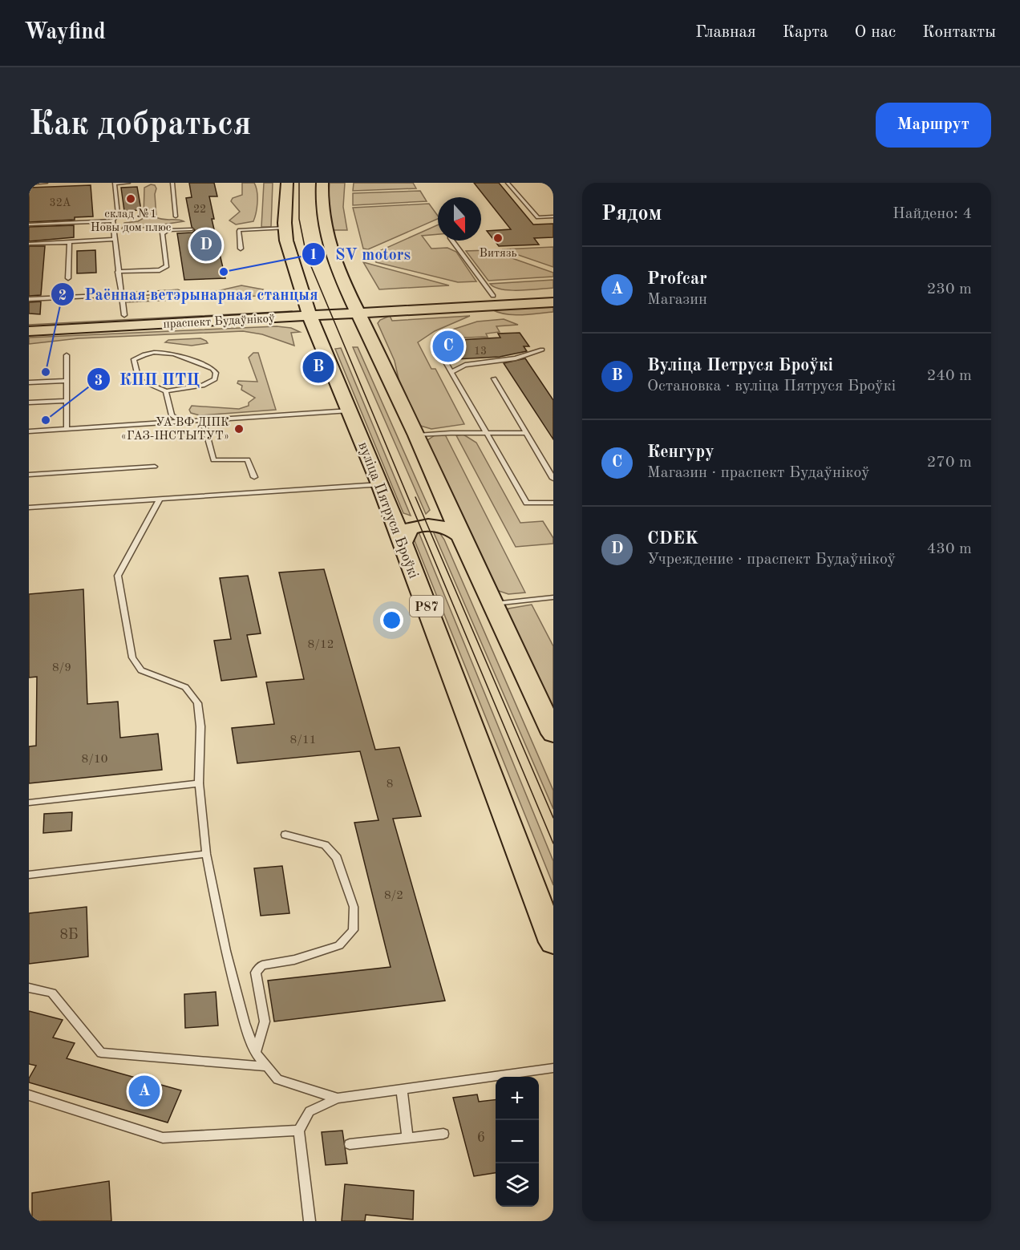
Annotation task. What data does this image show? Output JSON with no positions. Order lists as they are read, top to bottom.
{
  "streets": {
    "main road": ["праспект Будаўнікоў", "вуліца Пятруся Броўкі", "Р87"]
  },
  "crossings": [
    ["праспект Будаўнікоў", "вуліца Пятруся Броўкі"]
  ],
  "places": [
    "склад №1 Новы дом плюс",
    "Витязь",
    "SV motors",
    "Раённая ветэрынарная станцыя",
    "КПП ПТЦ",
    "УА ВФ ДІПК «ГАЗ-ІНСТЫТУТ»"
  ],
  "house_numbers": [
    "32А",
    "22",
    "13",
    "8/12",
    "8/9",
    "8/11",
    "8/10",
    "8",
    "8/2",
    "8Б",
    "6"
  ],
  "north": "bottom",
  "page": {
    "header": "Wayfind",
    "nav": [
      "Главная",
      "Карта",
      "О нас",
      "Контакты"
    ],
    "buttons": "Маршрут",
    "title": "Как добраться",
    "heading": ["Рядом", "Найдено: 4"],
    "pins": [
      "D",
      "C",
      "B",
      "A"
    ],
    "list": [
      {
        "mark": "A",
        "name": "Profcar",
        "note": "Магазин",
        "value": "230 m"
      },
      {
        "mark": "B",
        "name": "Вуліца Петруся Броўкі",
        "note": "Остановка · вуліца Пятруся Броўкі",
        "value": "240 m"
      },
      {
        "mark": "C",
        "name": "Кенгуру",
        "note": "Магазин · праспект Будаўнікоў",
        "value": "270 m"
      },
      {
        "mark": "D",
        "name": "CDEK",
        "note": "Учреждение · праспект Будаўнікоў",
        "value": "430 m"
      }
    ],
    "map_buttons": ["+", "−"]
  }
}
